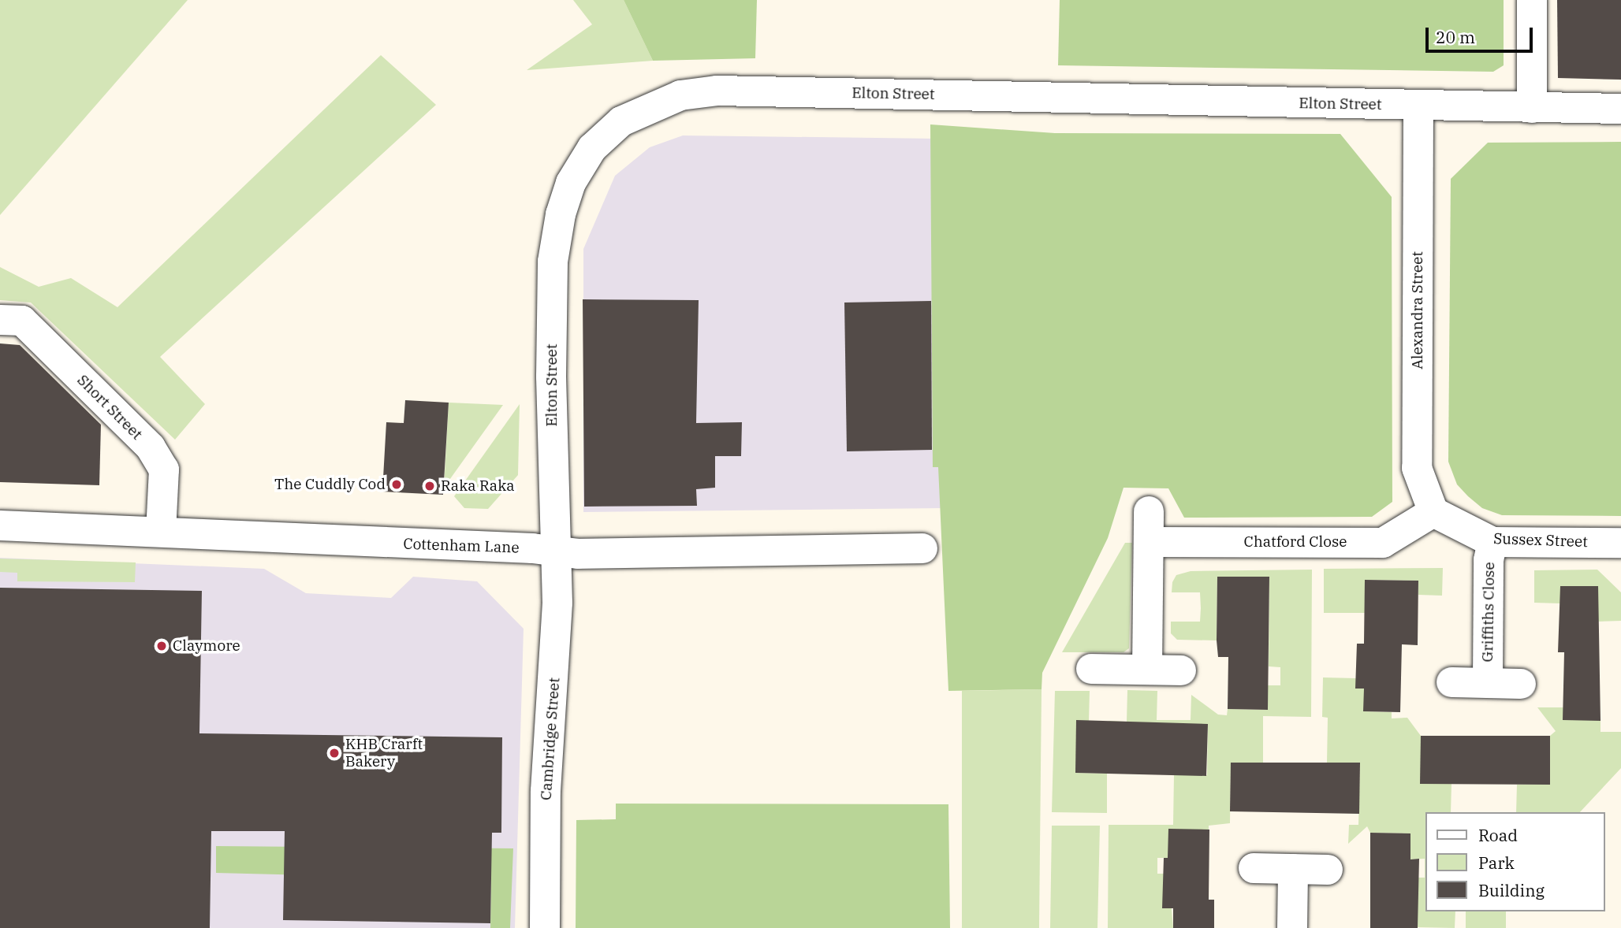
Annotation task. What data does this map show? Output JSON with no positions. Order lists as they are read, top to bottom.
{
  "streets": {
    "street": [
      "Elton Street",
      "Alexandra Street",
      "Short Street",
      "Sussex Street",
      "Chatford Close",
      "Cottenham Lane",
      "Griffiths Close",
      "Cambridge Street"
    ]
  },
  "crossings": [
    ["Elton Street", "Alexandra Street"],
    ["Elton Street", "Cottenham Lane"],
    ["Elton Street", "Cambridge Street"],
    ["Alexandra Street", "Sussex Street"],
    ["Alexandra Street", "Chatford Close"],
    ["Short Street", "Cottenham Lane"],
    ["Sussex Street", "Chatford Close"],
    ["Sussex Street", "Griffiths Close"],
    ["Cottenham Lane", "Cambridge Street"]
  ],
  "places": [
    "The Cuddly Cod",
    "Raka Raka",
    "Claymore",
    "KHB Crarft Bakery"
  ],
  "legend": ["Road", "Park", "Building"],
  "scale_bar": "20 m"
}
